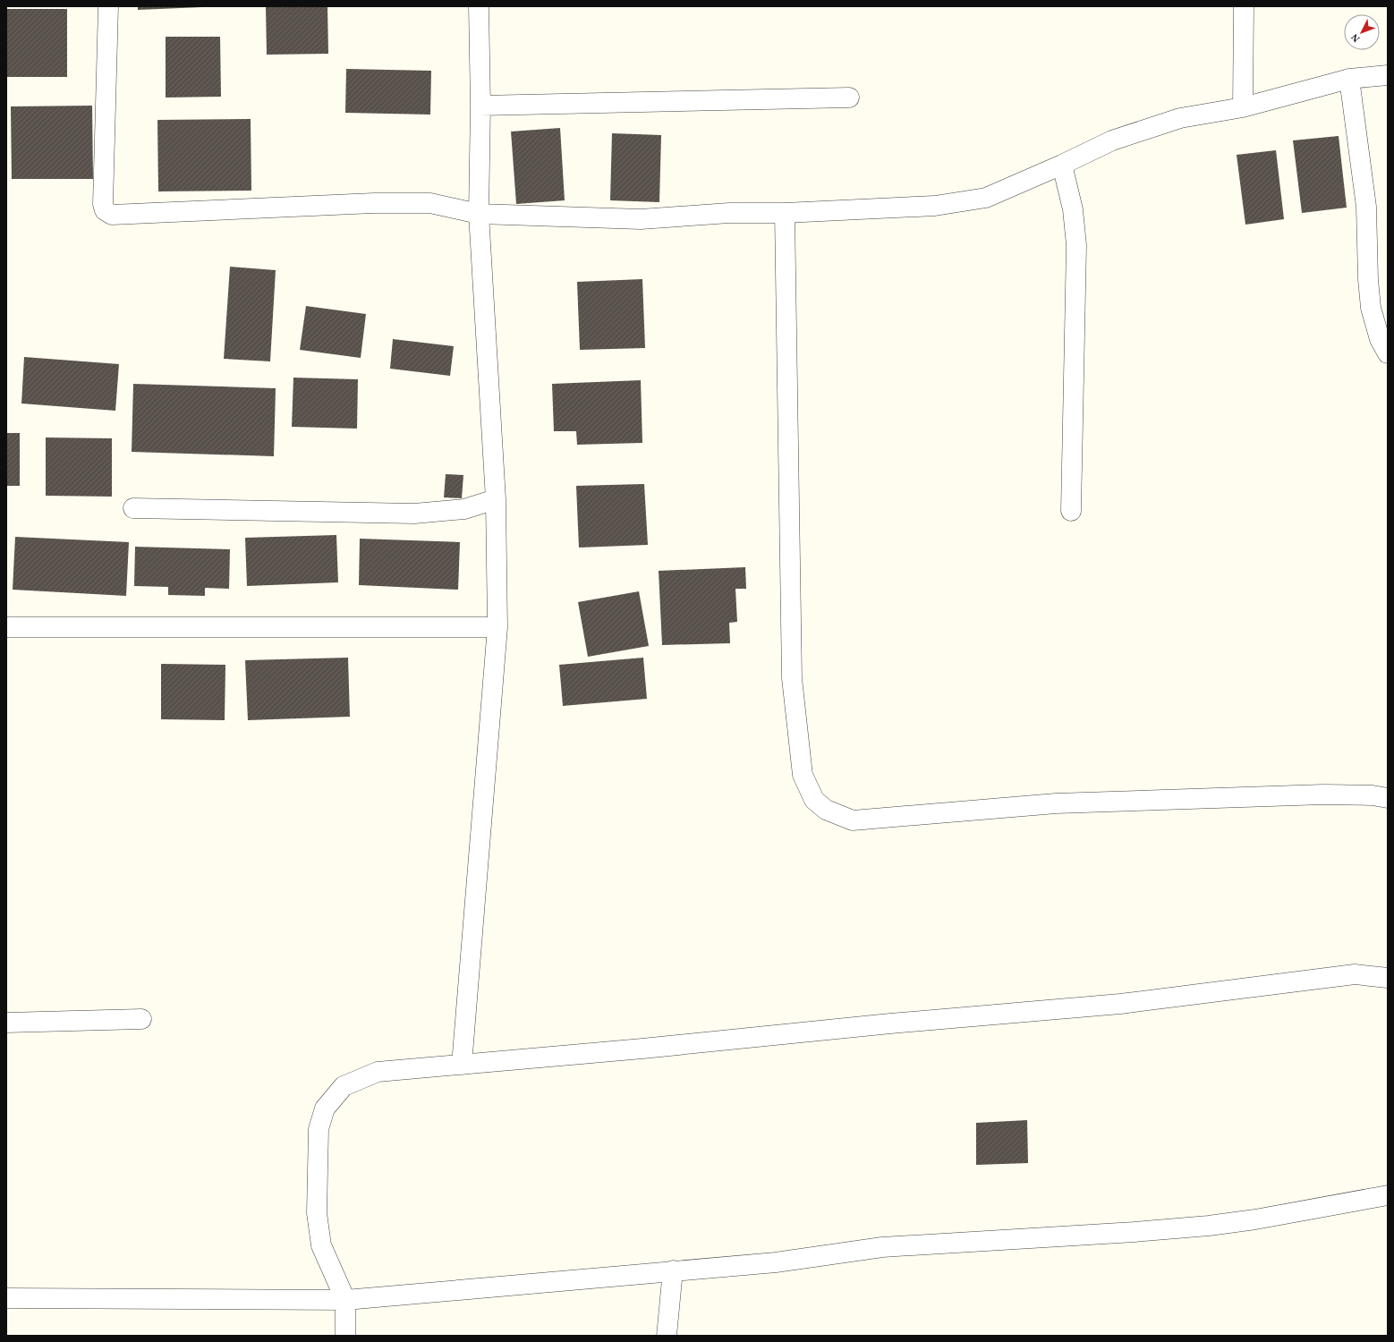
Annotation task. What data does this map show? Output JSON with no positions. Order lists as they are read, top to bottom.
{
  "north": "bottom left"
}
